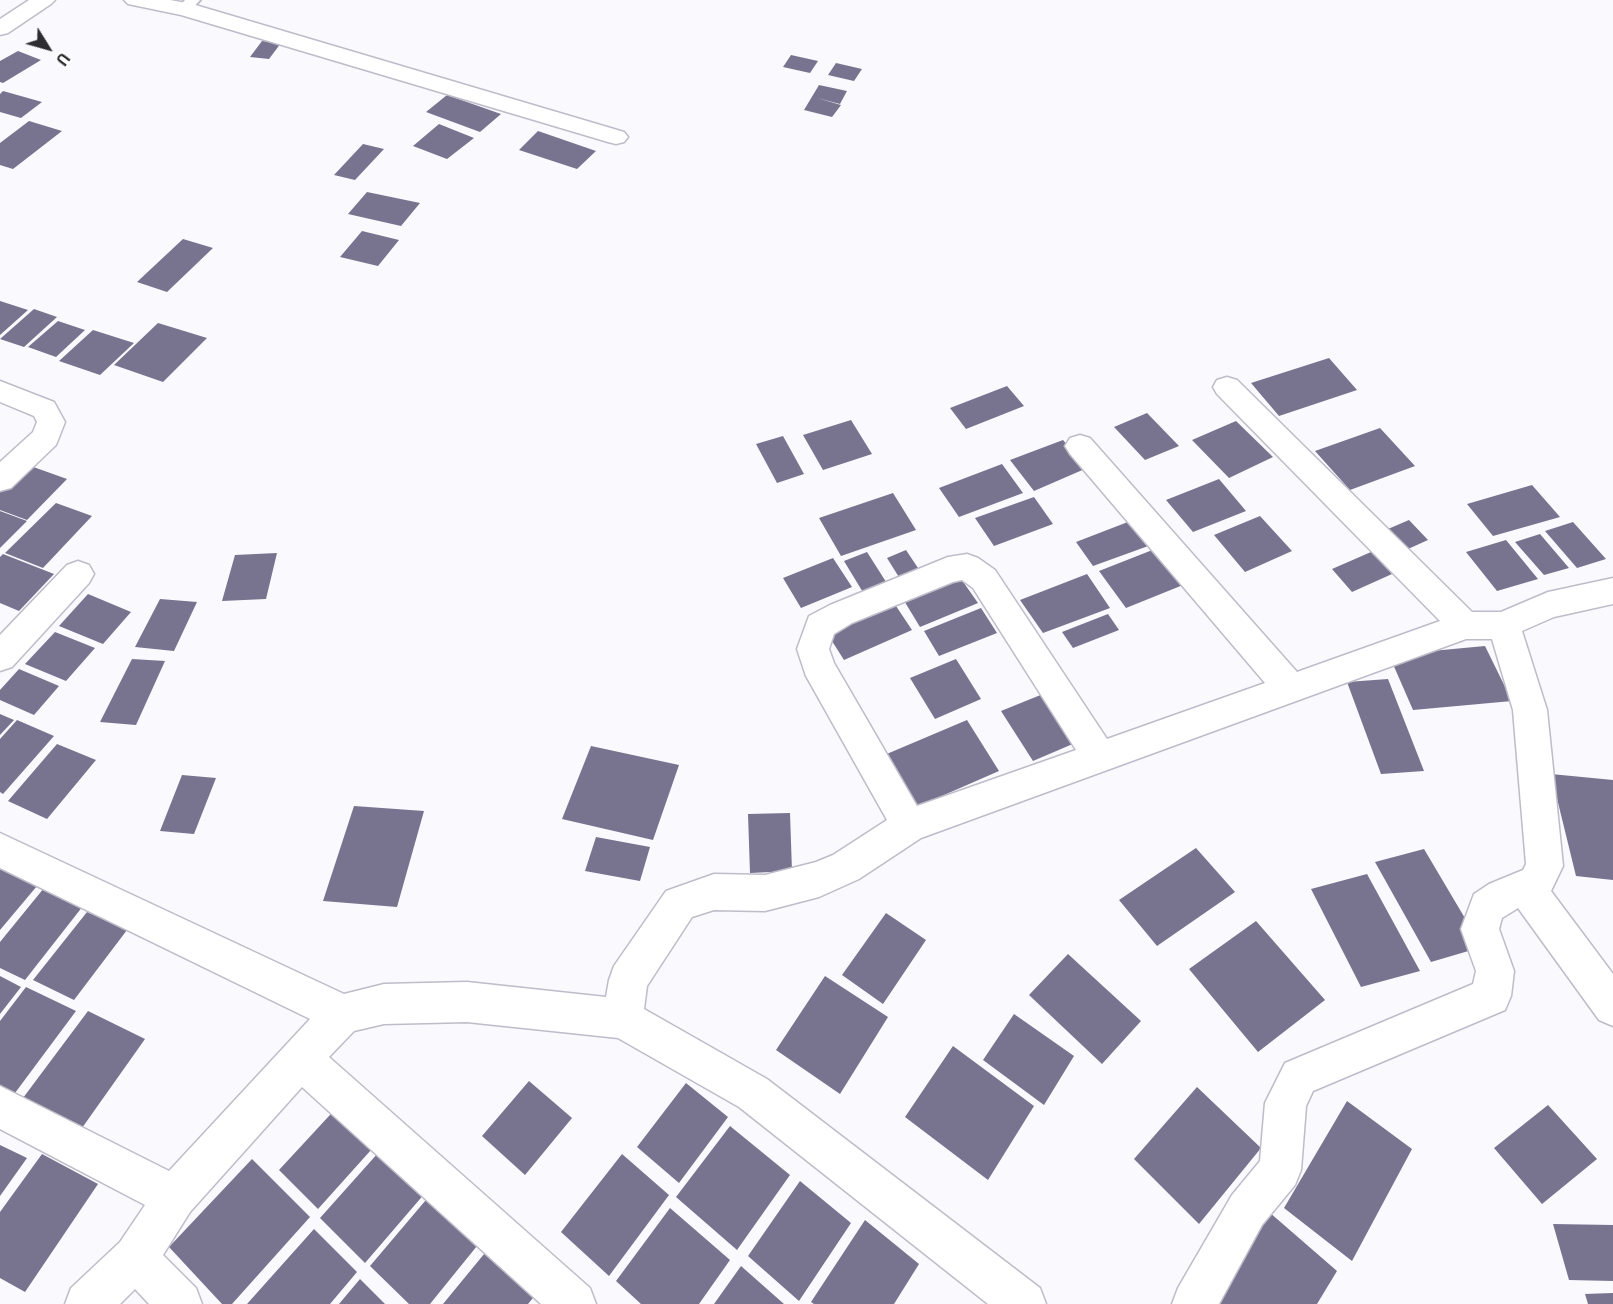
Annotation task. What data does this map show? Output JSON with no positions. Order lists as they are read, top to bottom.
{
  "north": "bottom right"
}
